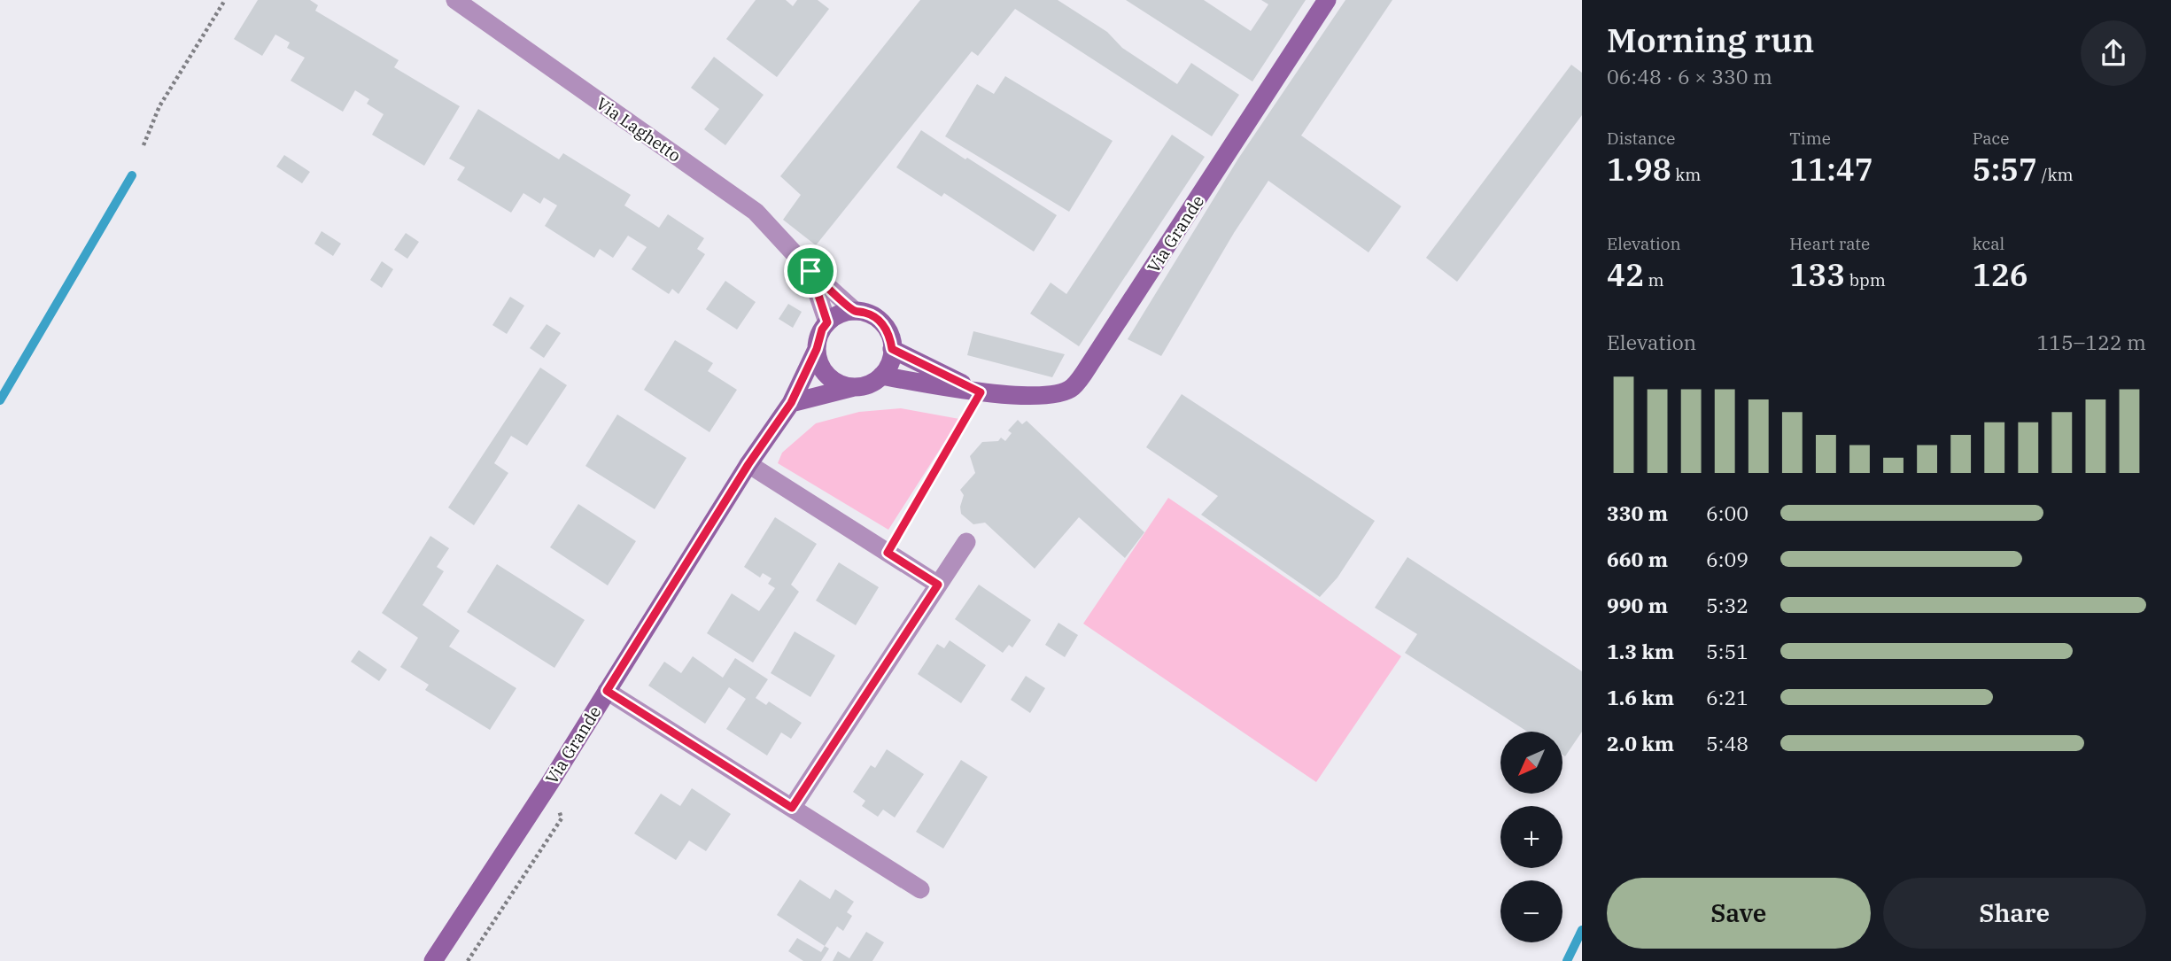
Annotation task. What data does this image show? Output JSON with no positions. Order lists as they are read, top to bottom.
{
  "streets": {
    "street": ["Via Laghetto", "Via Grande"]
  },
  "crossings": [
    ["Via Laghetto", "Via Grande"]
  ],
  "north": "bottom left",
  "page": {
    "heading": ["Morning run", "06:48 · 6 × 330 m"],
    "stats": [
      ["Distance", "1.98 km"],
      ["Time", "11:47"],
      ["Pace", "5:57 /km"],
      ["Elevation", "42 m"],
      ["Heart rate", "133 bpm"],
      ["kcal", "126"]
    ],
    "chart": ["Elevation", "115–122 m"],
    "list": [
      {
        "name": "330 m",
        "note": "6:00"
      },
      {
        "name": "660 m",
        "note": "6:09"
      },
      {
        "name": "990 m",
        "note": "5:32"
      },
      {
        "name": "1.3 km",
        "note": "5:51"
      },
      {
        "name": "1.6 km",
        "note": "6:21"
      },
      {
        "name": "2.0 km",
        "note": "5:48"
      }
    ],
    "map_buttons": ["+", "−"],
    "buttons": ["Save", "Share"]
  }
}
